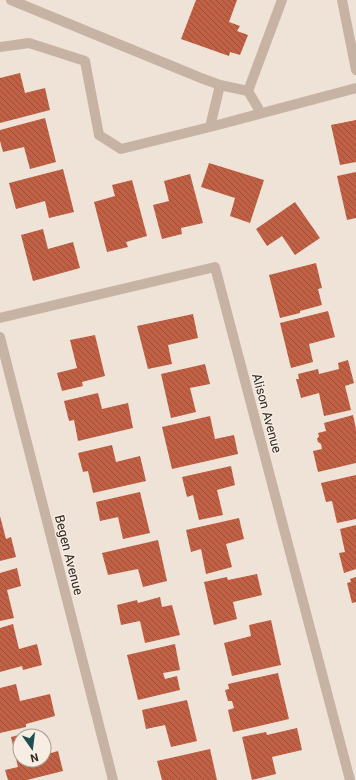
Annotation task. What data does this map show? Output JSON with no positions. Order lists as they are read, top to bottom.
{
  "streets": {
    "street": ["Alison Avenue", "Begen Avenue"]
  },
  "north": "bottom"
}
